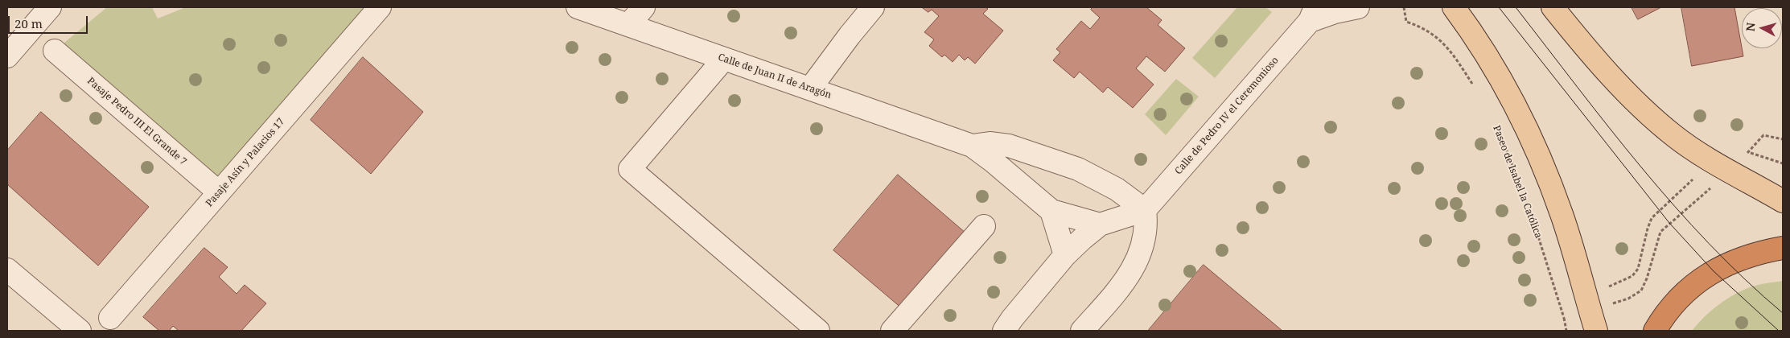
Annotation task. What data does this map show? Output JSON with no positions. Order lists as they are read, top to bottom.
{
  "streets": {
    "street": [
      "Calle de Juan II de Aragón",
      "Calle de Pedro IV el Ceremonioso",
      "Pasaje Pedro III El Grande 7",
      "Pasaje Asín y Palacios 17"
    ],
    "path": ["Paseo de Isabel la Católica"]
  },
  "crossings": [
    ["Calle de Juan II de Aragón", "Calle de Pedro IV el Ceremonioso"],
    ["Pasaje Pedro III El Grande 7", "Pasaje Asín y Palacios 17"]
  ],
  "scale_bar": "20 m",
  "north": "left"
}
